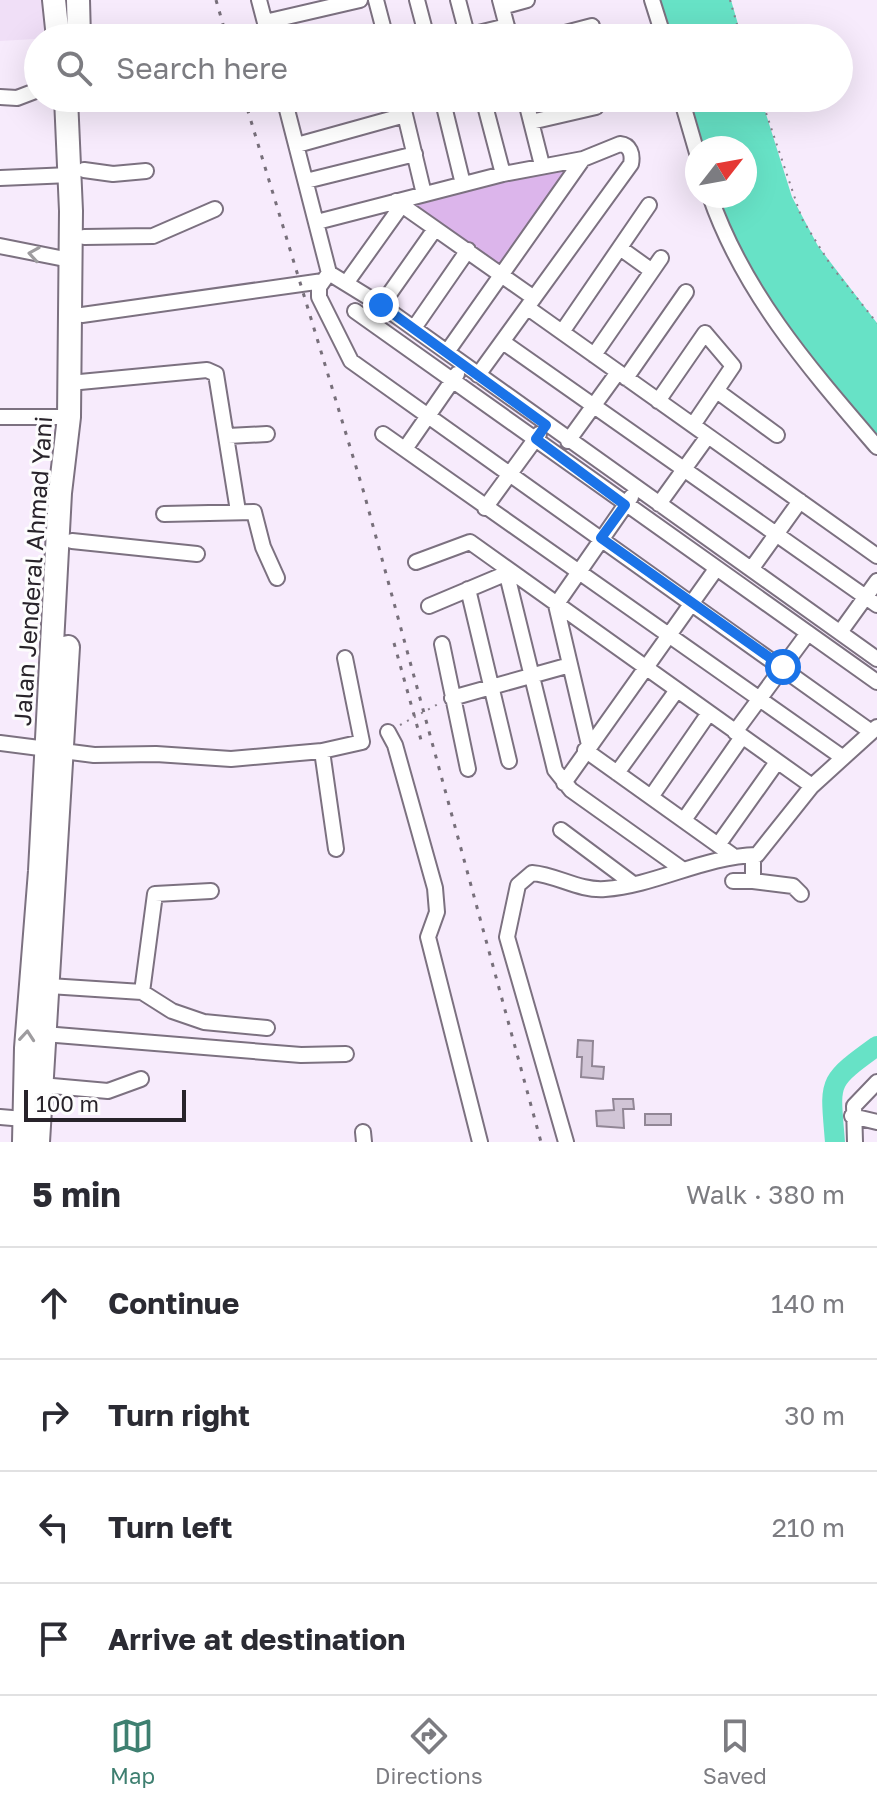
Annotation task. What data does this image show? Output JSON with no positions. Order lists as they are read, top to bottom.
{
  "streets": {
    "highway": ["Jalan Jenderal Ahmad Yani"]
  },
  "scale_bar": "100 m",
  "north": "top right",
  "page": {
    "search": "Search here",
    "scale": "100 m",
    "heading": ["5 min", "Walk · 380 m"],
    "list": [
      ["Continue", "140 m"],
      ["Turn right", "30 m"],
      ["Turn left", "210 m"],
      "Arrive at destination"
    ],
    "nav": ["Map", "Directions", "Saved"]
  }
}
